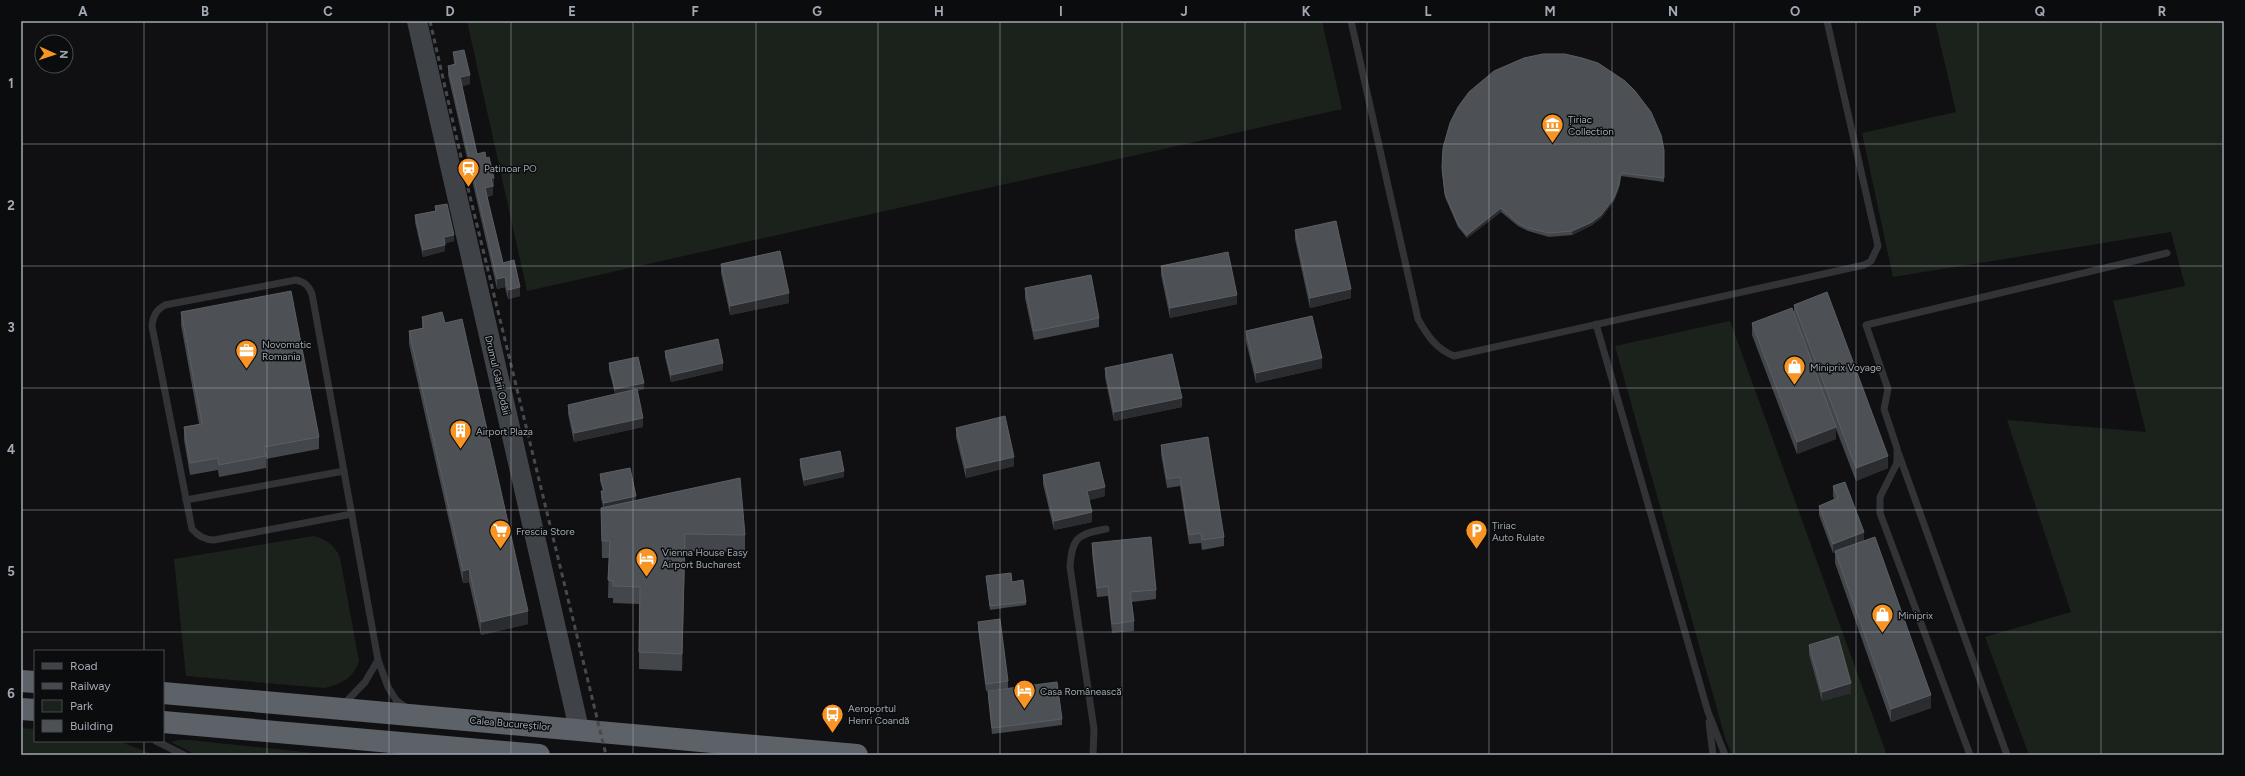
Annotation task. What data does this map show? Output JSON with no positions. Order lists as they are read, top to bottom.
{
  "streets": {
    "highway": ["Calea Bucureștilor"],
    "street": ["Drumul Gării Odăii"]
  },
  "crossings": [
    ["Drumul Gării Odăii", "Calea Bucureștilor"]
  ],
  "places": {
    "museum": ["Țiriac Collection"],
    "station": ["Patinoar PO"],
    "office": ["Novomatic Romania"],
    "shop": ["Miniprix Voyage", "Miniprix"],
    "building": ["Airport Plaza"],
    "supermarket": ["Frescia Store"],
    "parking": ["Țiriac Auto Rulate"],
    "hotel": ["Vienna House Easy Airport Bucharest", "Casa Românească"],
    "bus stop": ["Aeroportul Henri Coandă"]
  },
  "legend": [
    "Road",
    "Railway",
    "Park",
    "Building"
  ],
  "north": "right",
  "grid": {
    "columns": [
      "A",
      "B",
      "C",
      "D",
      "E",
      "F",
      "G",
      "H",
      "I",
      "J",
      "K",
      "L",
      "M",
      "N",
      "O",
      "P",
      "Q",
      "R"
    ],
    "rows": [
      "1",
      "2",
      "3",
      "4",
      "5",
      "6"
    ]
  }
}
